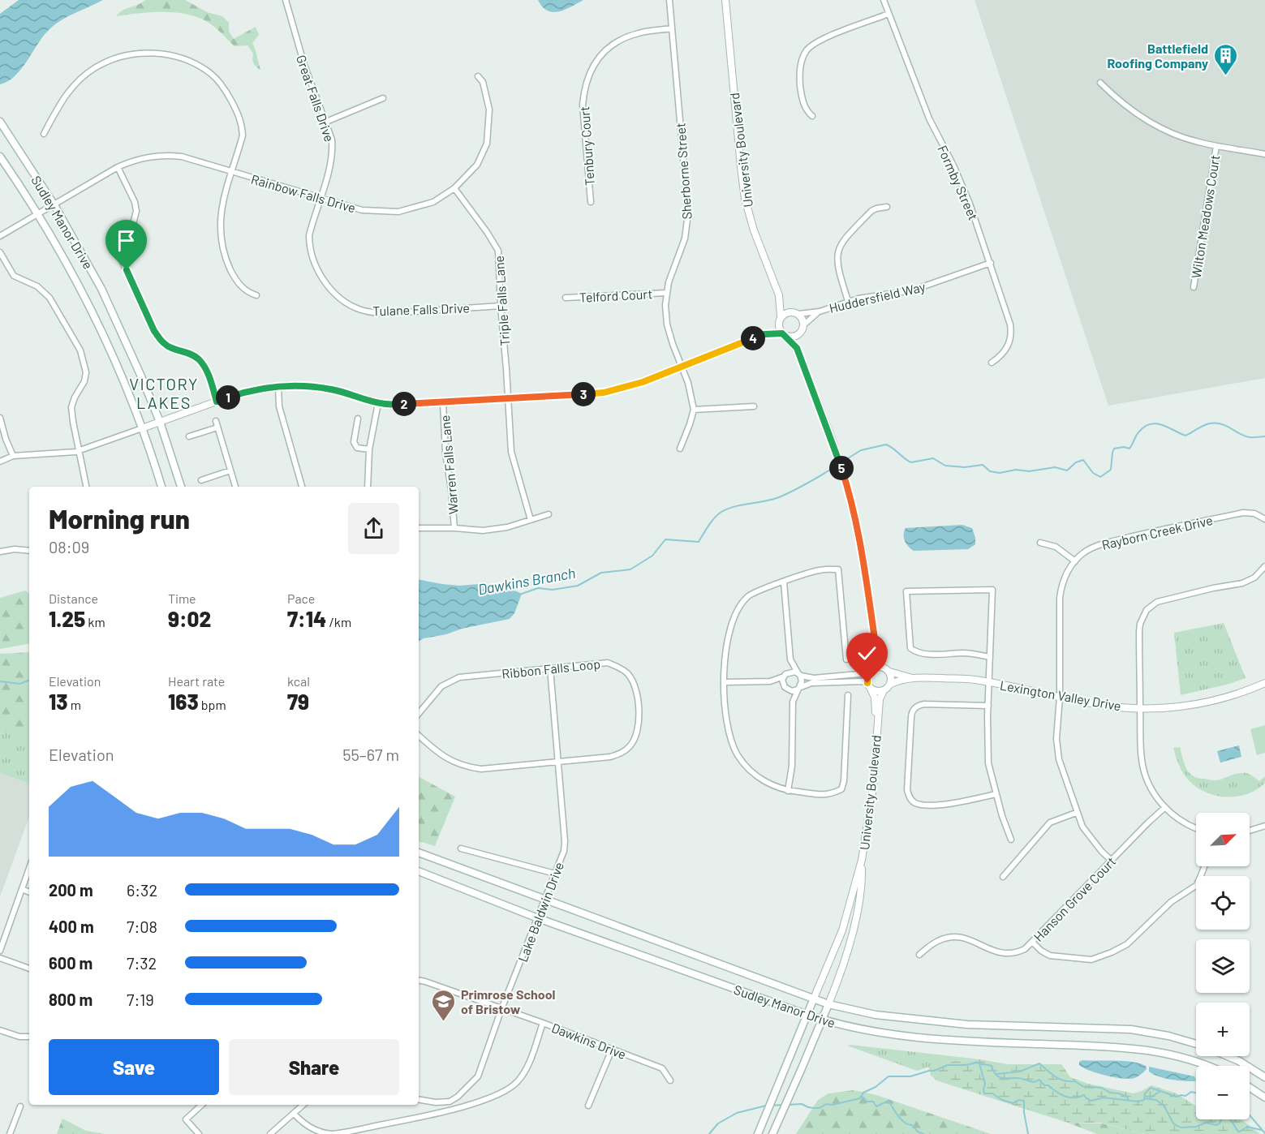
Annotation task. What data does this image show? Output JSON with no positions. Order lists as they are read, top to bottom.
{
  "streets": {
    "main road": ["University Boulevard", "Sudley Manor Drive"],
    "street": [
      "Great Falls Drive",
      "Tenbury Court",
      "Sherborne Street",
      "Formby Street",
      "Rainbow Falls Drive",
      "Wilton Meadows Court",
      "Telford Court",
      "Huddersfield Way",
      "Triple Falls Lane",
      "Tulane Falls Drive",
      "Warren Falls Lane",
      "Rayborn Creek Drive",
      "Ribbon Falls Loop",
      "Lexington Valley Drive",
      "Hanson Grove Court",
      "Lake Baldwin Drive",
      "Dawkins Drive"
    ]
  },
  "crossings": [
    ["Great Falls Drive", "Rainbow Falls Drive"],
    ["Great Falls Drive", "Tulane Falls Drive"],
    ["Tenbury Court", "Sherborne Street"],
    ["University Boulevard", "Sudley Manor Drive"],
    ["University Boulevard", "Huddersfield Way"],
    ["University Boulevard", "Lexington Valley Drive"],
    ["Sherborne Street", "Telford Court"],
    ["Formby Street", "Huddersfield Way"],
    ["Rainbow Falls Drive", "Sudley Manor Drive"],
    ["Rainbow Falls Drive", "Triple Falls Lane"],
    ["Rainbow Falls Drive", "Tulane Falls Drive"],
    ["Sudley Manor Drive", "Lake Baldwin Drive"],
    ["Triple Falls Lane", "Tulane Falls Drive"],
    ["Rayborn Creek Drive", "Lexington Valley Drive"],
    ["Rayborn Creek Drive", "Hanson Grove Court"],
    ["Ribbon Falls Loop", "Lake Baldwin Drive"],
    ["Lake Baldwin Drive", "Dawkins Drive"]
  ],
  "districts": ["VICTORY LAKES"],
  "water": ["Dawkins Branch"],
  "places": {
    "building": ["Battlefield Roofing Company"],
    "school or university": ["Primrose School of Bristow"]
  },
  "north": "top right",
  "page": {
    "pins": [
      "4",
      "3",
      "1",
      "2",
      "5"
    ],
    "heading": ["Morning run", "08:09"],
    "stats": [
      ["Distance", "1.25 km"],
      ["Time", "9:02"],
      ["Pace", "7:14 /km"],
      ["Elevation", "13 m"],
      ["Heart rate", "163 bpm"],
      ["kcal", "79"]
    ],
    "chart": ["Elevation", "55–67 m"],
    "map_buttons": ["+", "−"],
    "list": [
      {
        "name": "200 m",
        "note": "6:32"
      },
      {
        "name": "400 m",
        "note": "7:08"
      },
      {
        "name": "600 m",
        "note": "7:32"
      },
      {
        "name": "800 m",
        "note": "7:19"
      }
    ],
    "buttons": ["Save", "Share"]
  }
}
